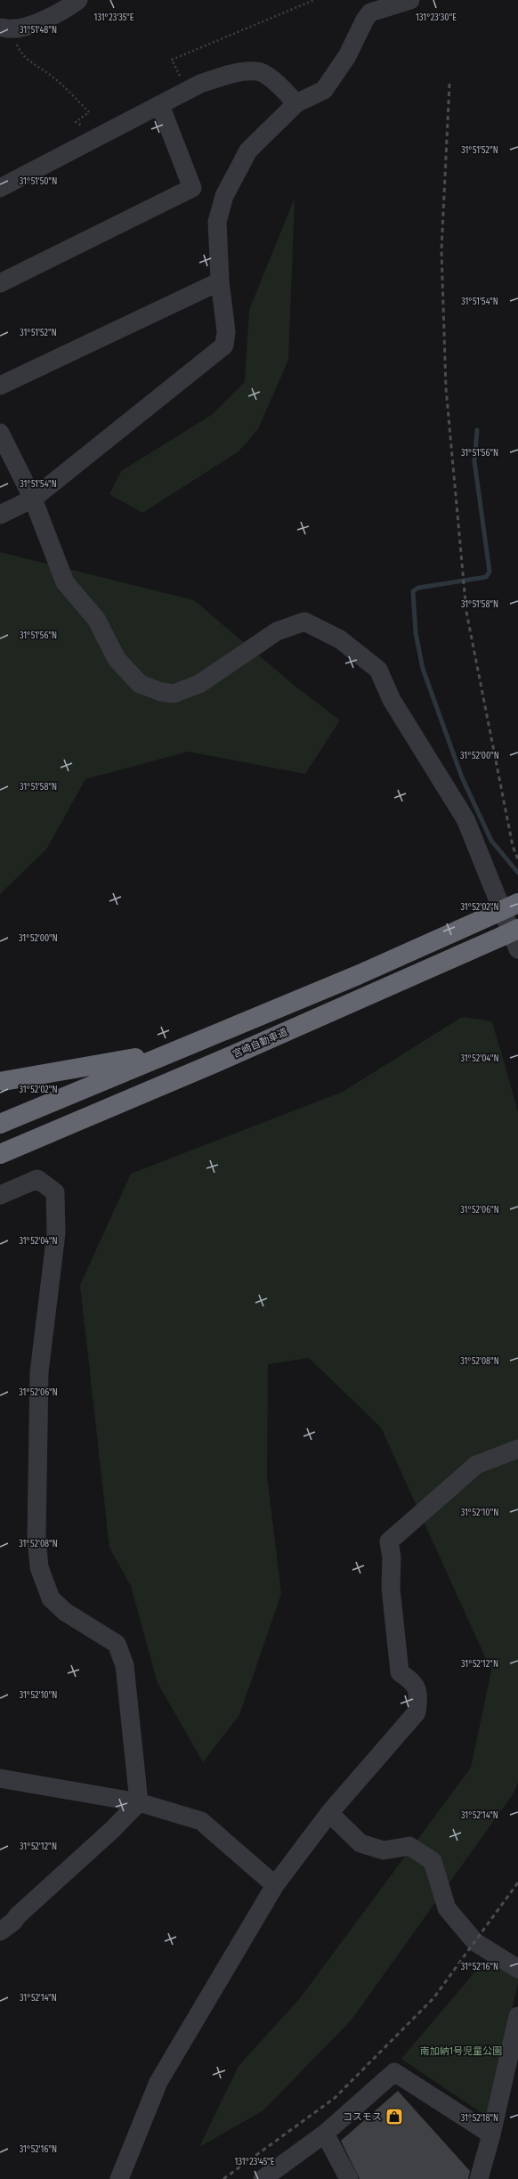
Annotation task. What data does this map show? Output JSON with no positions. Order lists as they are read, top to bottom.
{
  "streets": {
    "highway": ["宮崎自動車道"]
  },
  "parks": ["南加納1号児童公園"],
  "places": {
    "shop": ["コスモス"]
  },
  "coordinates": [
    "131°23'35\"E",
    "131°23'30\"E",
    "31°51'48\"N",
    "31°51'52\"N",
    "31°51'50\"N",
    "31°51'54\"N",
    "31°51'56\"N",
    "31°51'58\"N",
    "31°52'00\"N",
    "31°52'02\"N",
    "31°52'04\"N",
    "31°52'06\"N",
    "31°52'08\"N",
    "31°52'10\"N",
    "31°52'12\"N",
    "31°52'14\"N",
    "31°52'16\"N",
    "31°52'18\"N",
    "131°23'45\"E"
  ]
}
